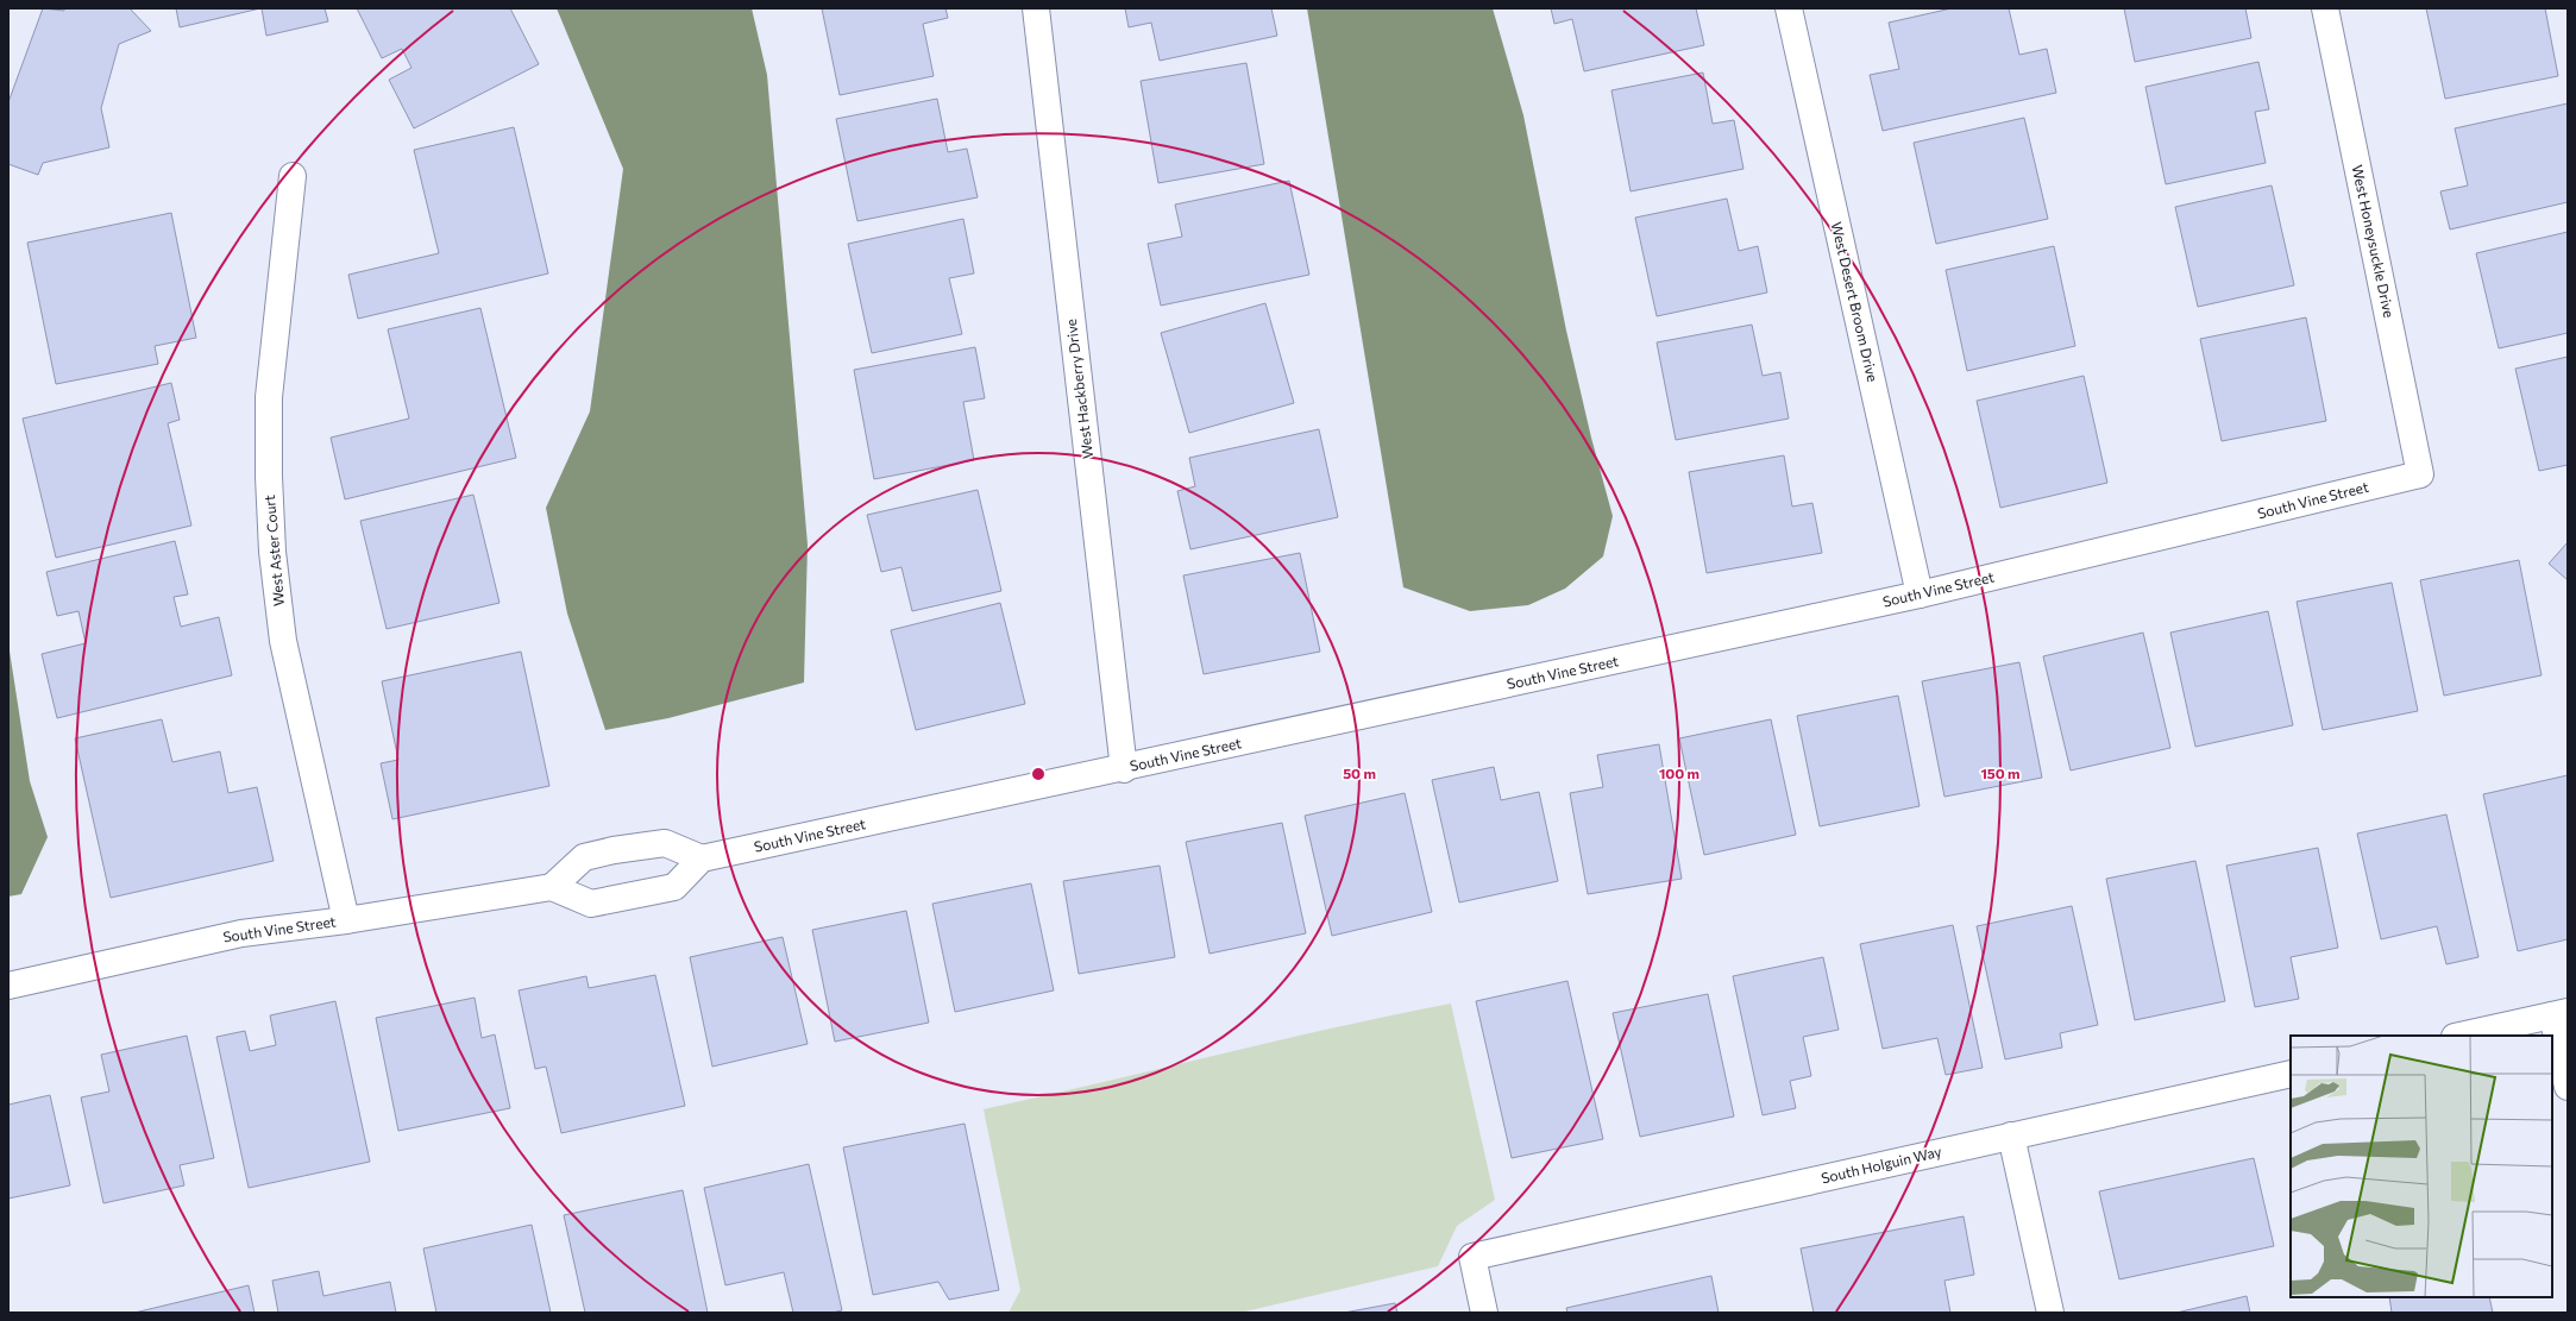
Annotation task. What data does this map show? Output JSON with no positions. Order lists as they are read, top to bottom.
{
  "streets": {
    "street": [
      "West Honeysuckle Drive",
      "West Desert Broom Drive",
      "West Hackberry Drive",
      "South Vine Street",
      "West Aster Court",
      "South Holguin Way"
    ]
  },
  "crossings": [
    ["West Honeysuckle Drive", "South Vine Street"],
    ["West Desert Broom Drive", "South Vine Street"],
    ["West Hackberry Drive", "South Vine Street"],
    ["South Vine Street", "West Aster Court"]
  ],
  "rings": ["50 m", "100 m", "150 m"]
}
